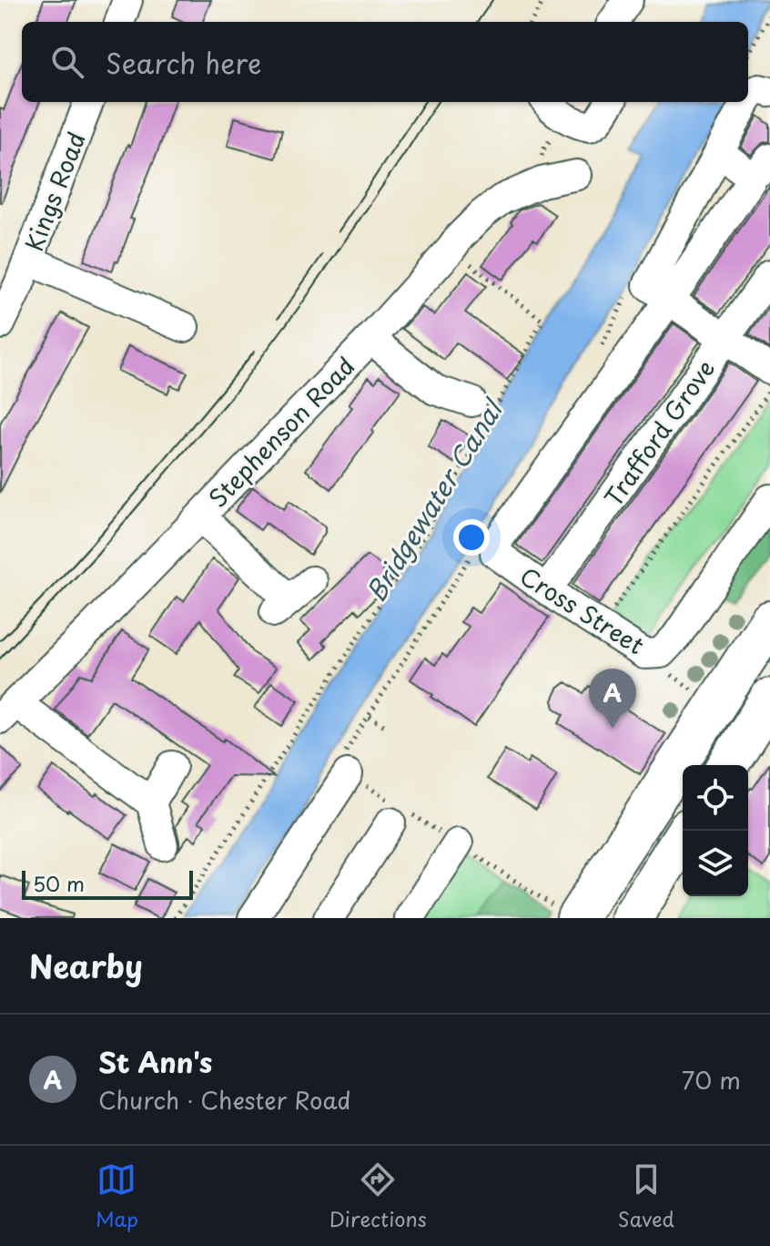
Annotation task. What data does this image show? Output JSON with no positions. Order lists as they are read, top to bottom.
{
  "streets": {
    "street": [
      "Kings Road",
      "Stephenson Road",
      "Trafford Grove",
      "Cross Street"
    ]
  },
  "crossings": [
    ["Trafford Grove", "Cross Street"]
  ],
  "water": ["Bridgewater Canal"],
  "scale_bar": "50 m",
  "page": {
    "search": "Search here",
    "pins": "A",
    "scale": "50 m",
    "heading": "Nearby",
    "list": [
      {
        "mark": "A",
        "name": "St Ann's",
        "note": "Church · Chester Road",
        "value": "70 m"
      }
    ],
    "nav": ["Map", "Directions", "Saved"]
  }
}
